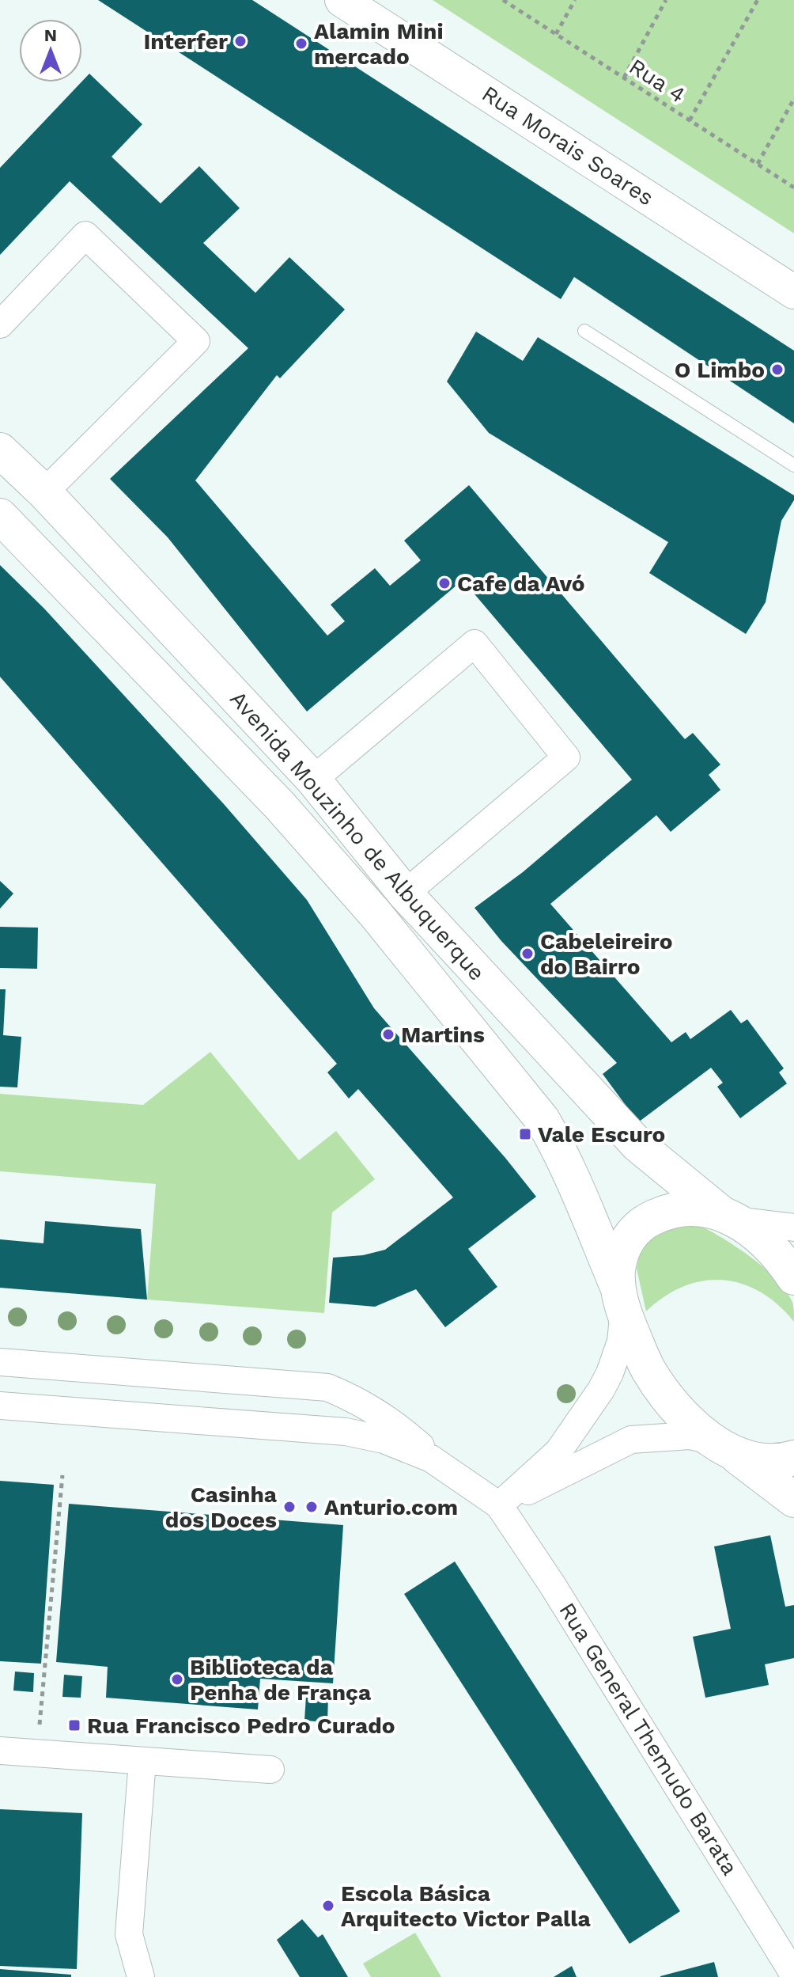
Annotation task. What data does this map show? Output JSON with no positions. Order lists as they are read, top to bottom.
{
  "streets": {
    "main road": ["Avenida Mouzinho de Albuquerque"],
    "street": ["Rua Morais Soares", "Rua General Themudo Barata"],
    "path": ["Rua 4"]
  },
  "places": {
    "other": [
      "Interfer",
      "Alamin Mini mercado",
      "O Limbo",
      "Cafe da Avó",
      "Cabeleireiro do Bairro",
      "Martins",
      "Casinha dos Doces",
      "Anturio.com",
      "Biblioteca da Penha de França",
      "Escola Básica Arquitecto Victor Palla"
    ],
    "transit": ["Vale Escuro", "Rua Francisco Pedro Curado"]
  },
  "north": "top"
}
